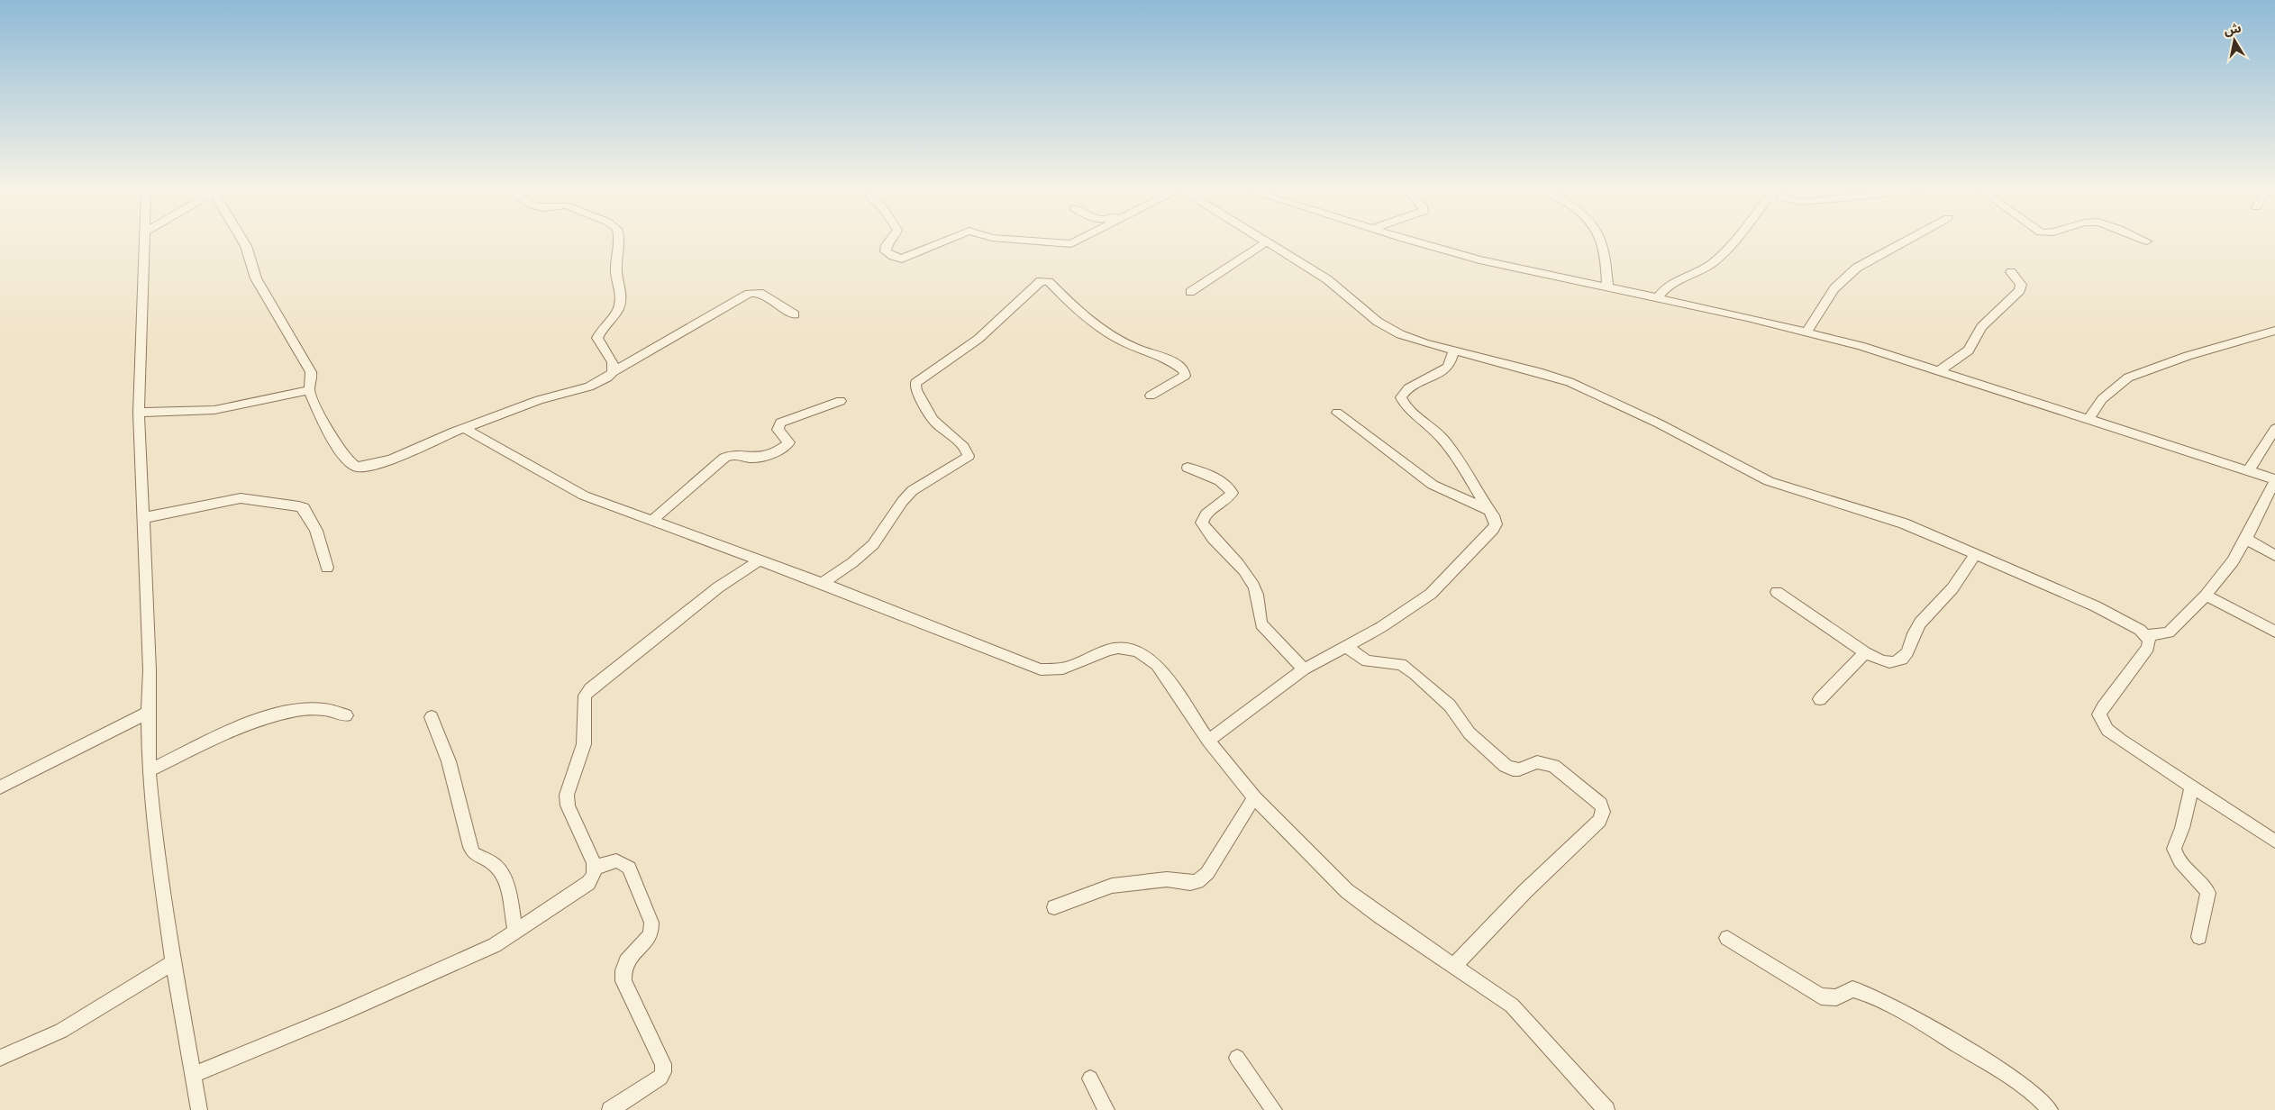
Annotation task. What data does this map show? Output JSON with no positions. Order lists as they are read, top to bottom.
{
  "north": "top"
}
